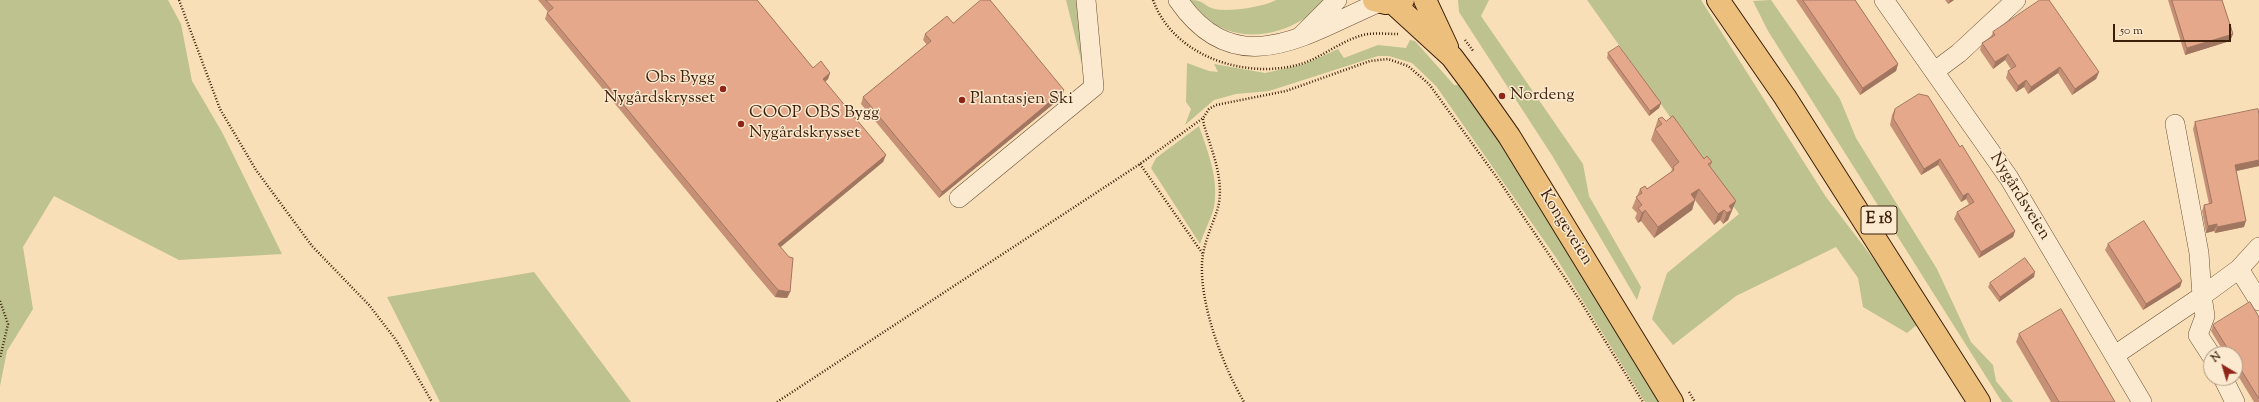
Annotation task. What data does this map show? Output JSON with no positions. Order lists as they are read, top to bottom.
{
  "streets": {
    "main road": ["E 18", "Kongeveien"],
    "street": ["Nygårdsveien"]
  },
  "places": [
    "Obs Bygg Nygårdskrysset",
    "Nordeng",
    "Plantasjen Ski",
    "COOP OBS Bygg Nygårdskrysset"
  ],
  "scale_bar": "50 m",
  "north": "top left"
}
